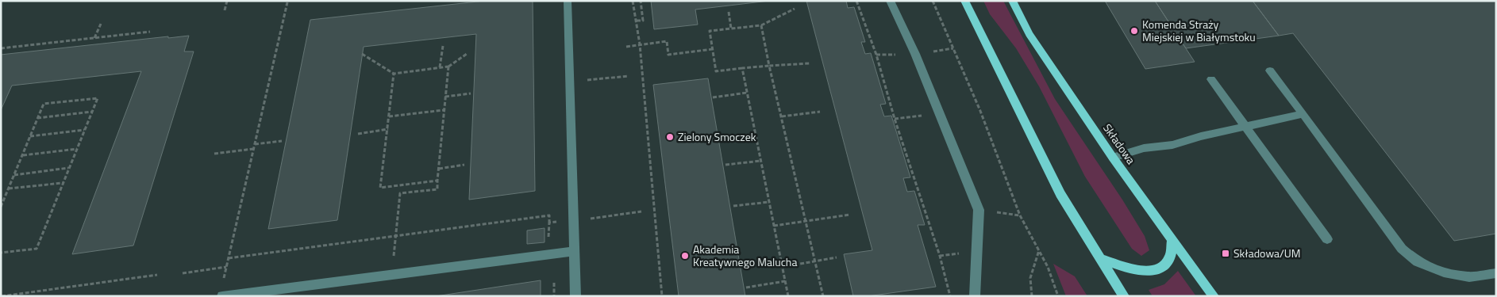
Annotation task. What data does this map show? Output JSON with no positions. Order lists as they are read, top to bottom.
{
  "streets": {
    "main road": ["Składowa"]
  },
  "places": {
    "other": ["Komenda Straży Miejskiej w Białymstoku", "Zielony Smoczek", "Akademia Kreatywnego Malucha"],
    "transit": ["Składowa/UM"]
  }
}
